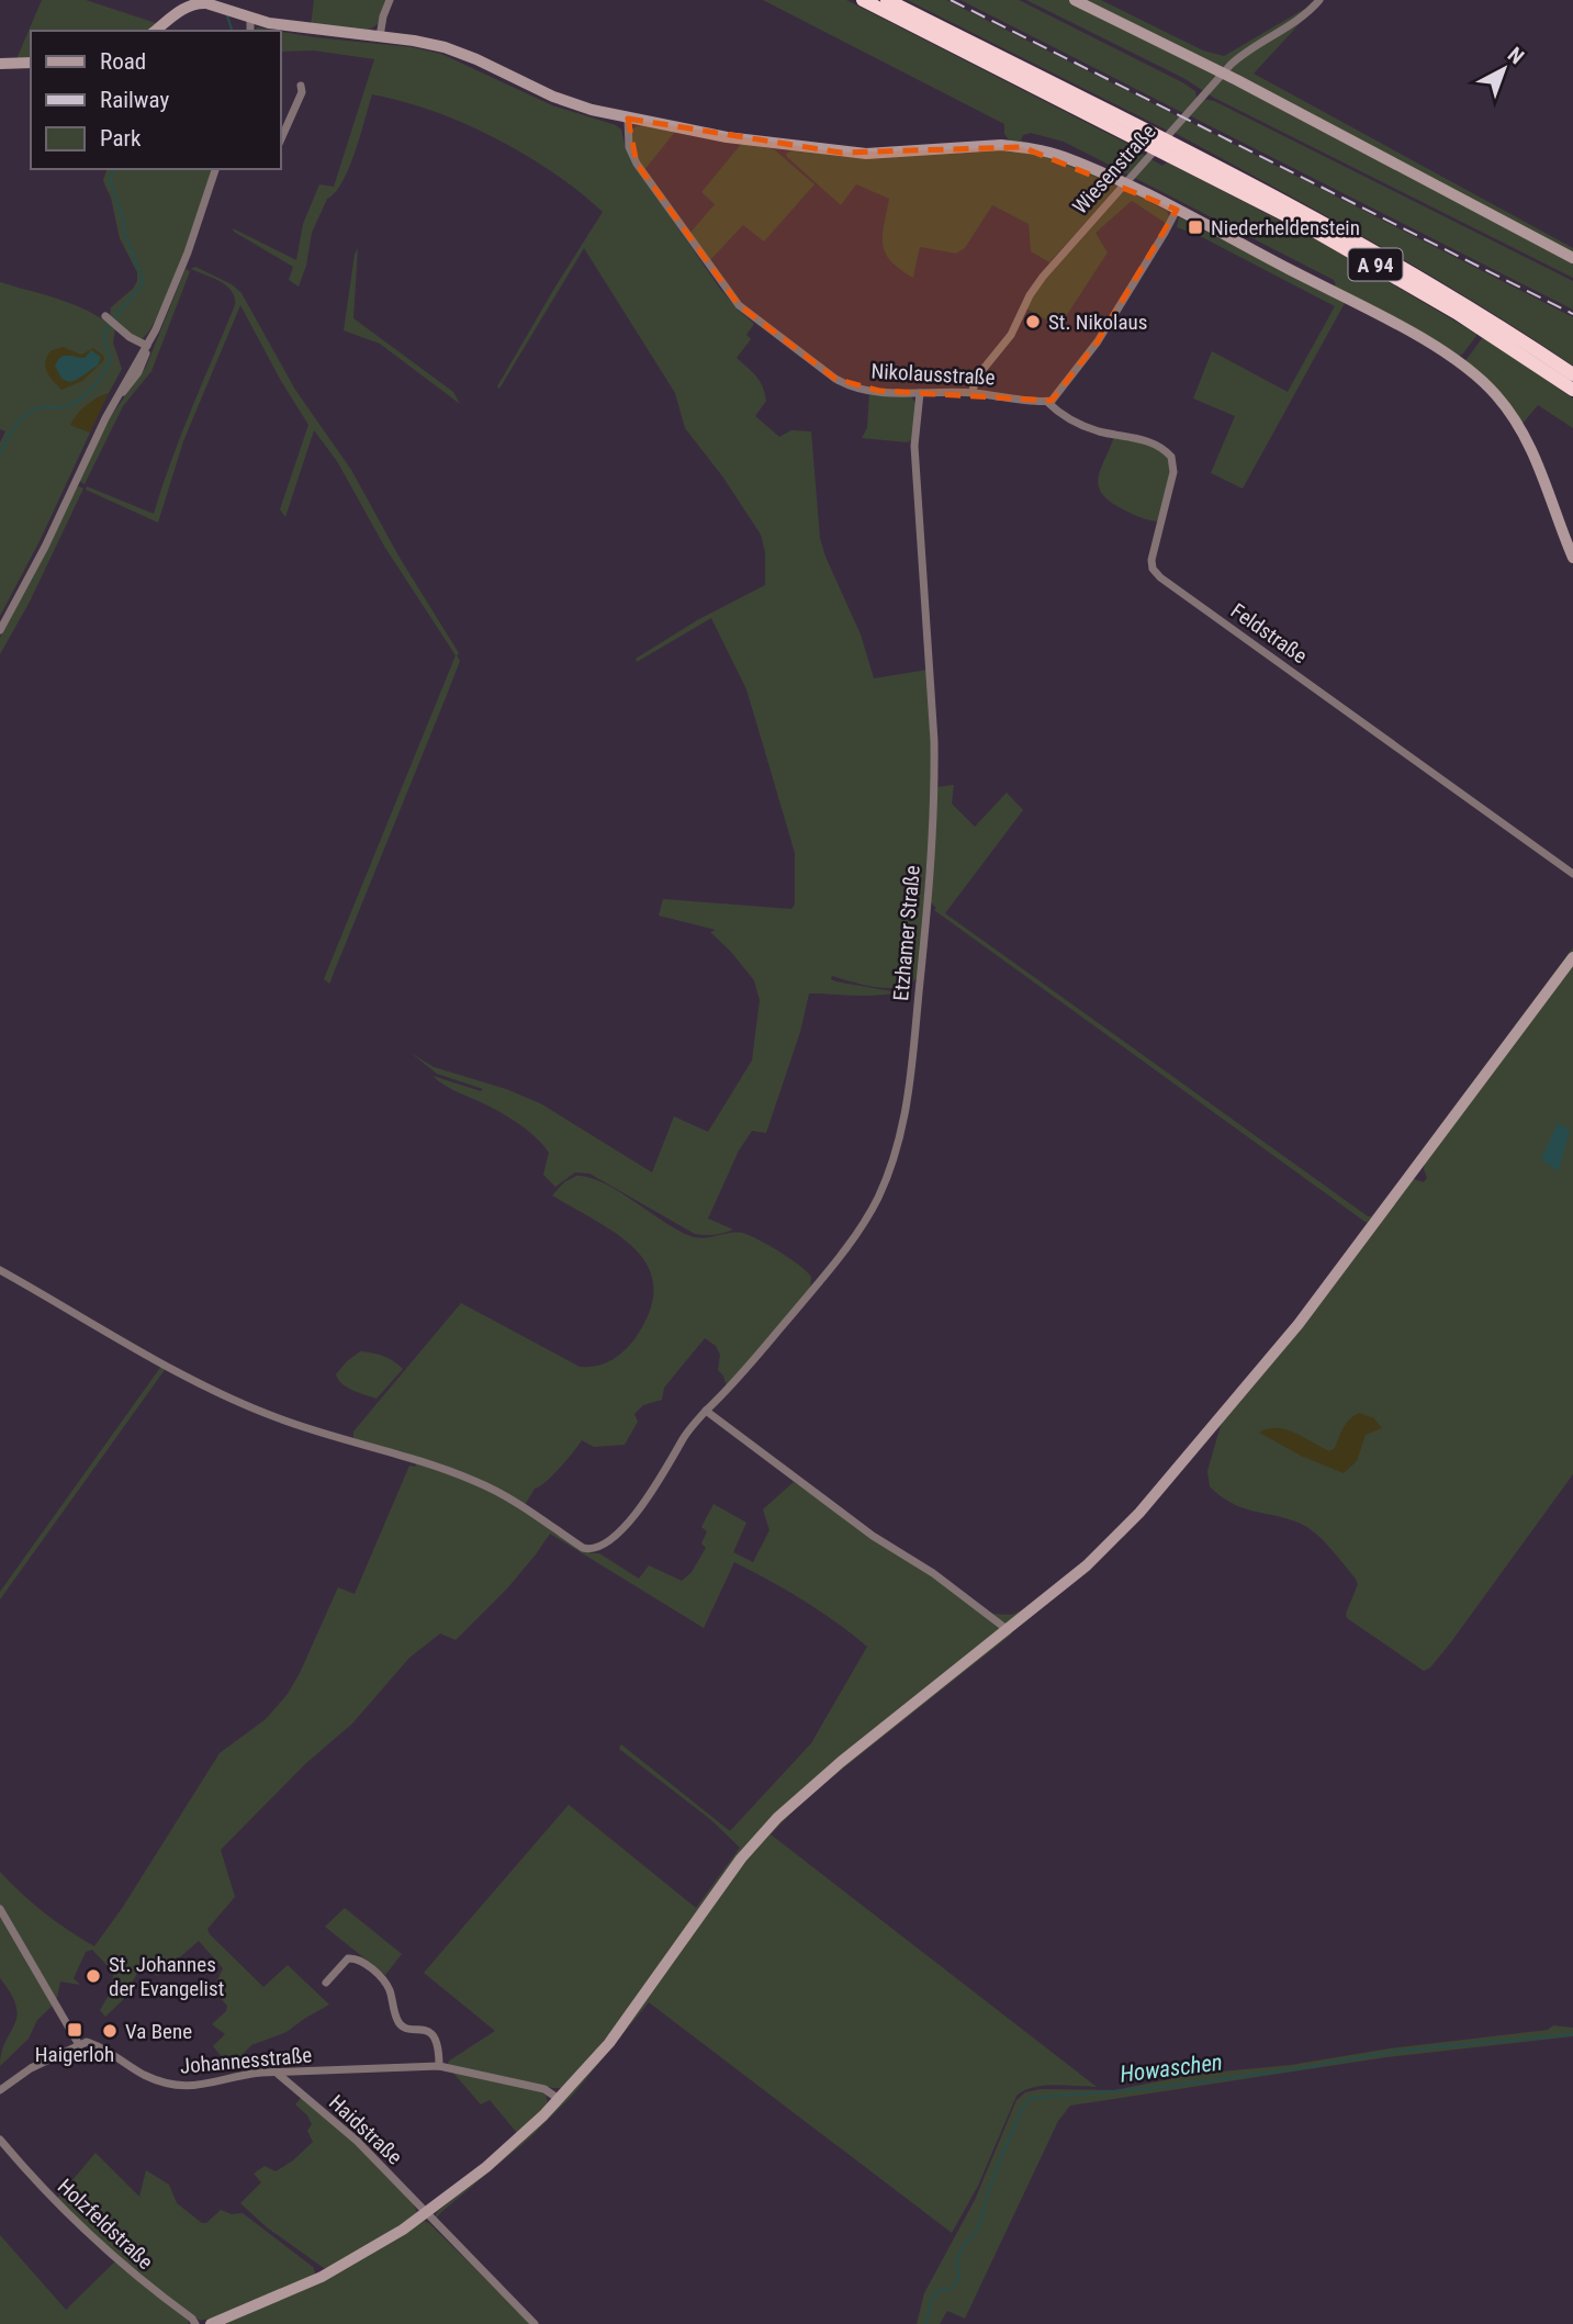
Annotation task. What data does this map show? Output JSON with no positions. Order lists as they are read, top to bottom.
{
  "streets": {
    "highway": ["A 94"],
    "street": [
      "Wiesenstraße",
      "Nikolausstraße",
      "Feldstraße",
      "Etzhamer Straße",
      "Johannesstraße",
      "Haidstraße",
      "Holzfeldstraße"
    ]
  },
  "crossings": [
    ["Wiesenstraße", "Nikolausstraße"],
    ["Nikolausstraße", "Feldstraße"],
    ["Nikolausstraße", "Etzhamer Straße"],
    ["Johannesstraße", "Haidstraße"]
  ],
  "water": ["Howaschen"],
  "places": {
    "transit": ["Niederheldenstein", "Haigerloh"],
    "other": ["St. Nikolaus", "St. Johannes der Evangelist", "Va Bene"]
  },
  "legend": ["Road", "Railway", "Park"],
  "north": "top right"
}
